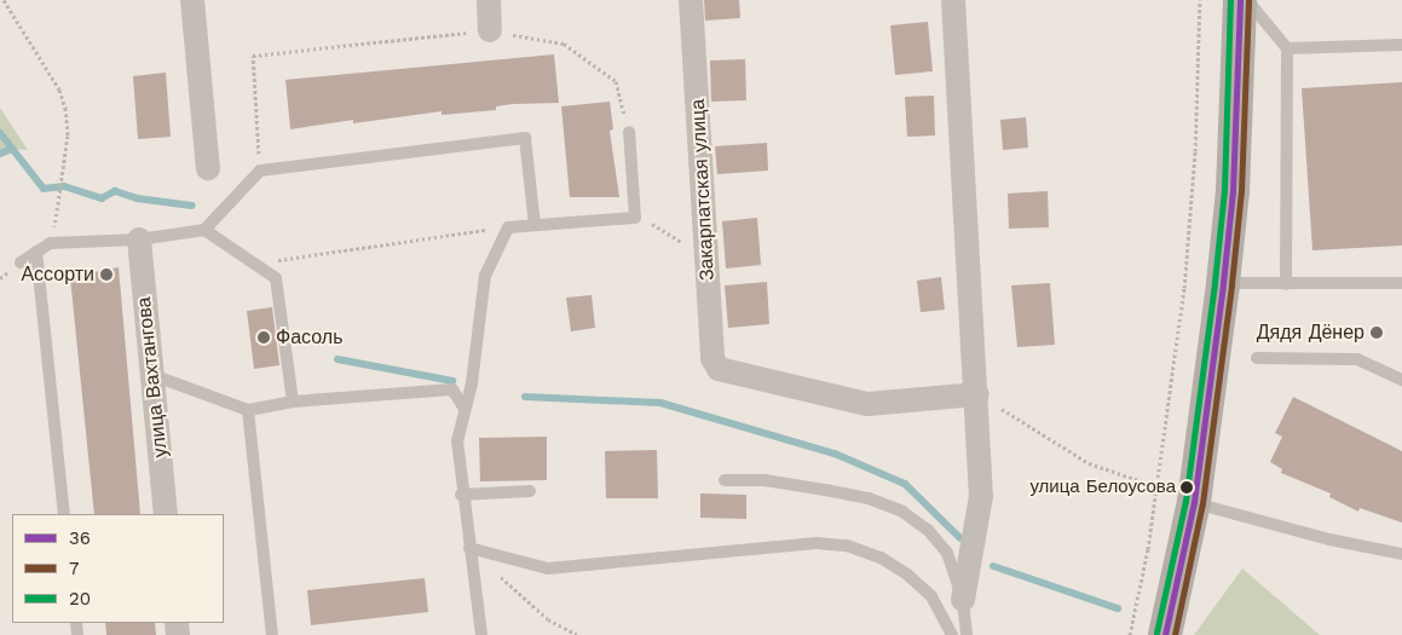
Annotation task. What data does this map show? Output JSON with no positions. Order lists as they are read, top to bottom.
{
  "streets": {
    "street": ["Закарпатская улица", "улица Вахтангова"]
  },
  "places": [
    "Ассорти",
    "Дядя Дёнер",
    "Фасоль",
    "улица Белоусова"
  ],
  "lines": ["transit line 36", "transit line 7", "transit line 20"],
  "legend": ["36", "7", "20"]
}
